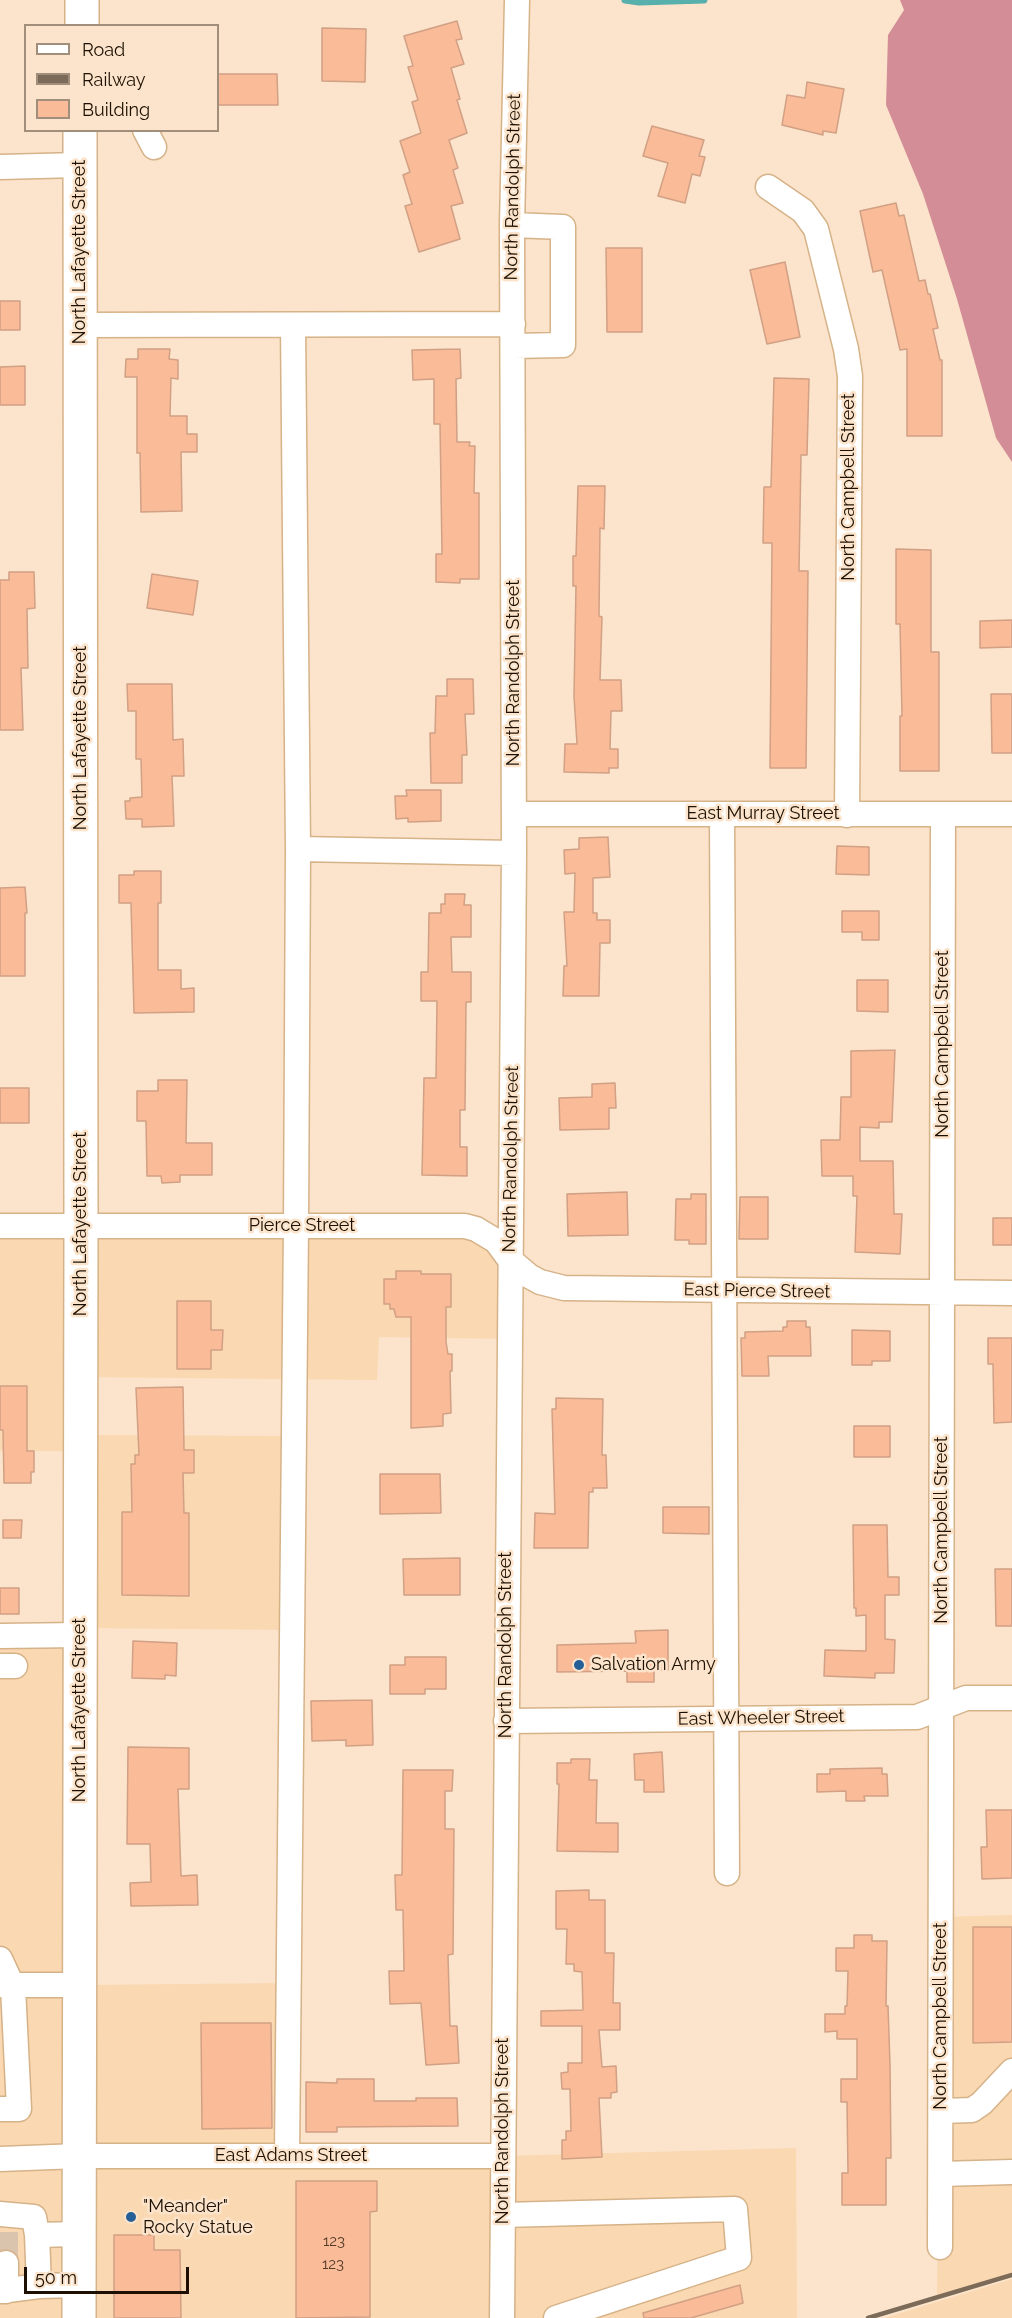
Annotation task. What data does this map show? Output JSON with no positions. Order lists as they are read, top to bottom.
{
  "streets": {
    "highway": ["North Lafayette Street"],
    "street": [
      "North Randolph Street",
      "North Campbell Street",
      "East Murray Street",
      "Pierce Street",
      "East Pierce Street",
      "East Wheeler Street",
      "East Adams Street"
    ]
  },
  "crossings": [
    ["North Randolph Street", "East Murray Street"],
    ["North Randolph Street", "Pierce Street"],
    ["North Randolph Street", "East Pierce Street"],
    ["North Randolph Street", "East Wheeler Street"],
    ["North Randolph Street", "East Adams Street"],
    ["North Lafayette Street", "Pierce Street"],
    ["North Lafayette Street", "East Adams Street"],
    ["North Campbell Street", "East Murray Street"],
    ["North Campbell Street", "East Pierce Street"],
    ["North Campbell Street", "East Wheeler Street"],
    ["Pierce Street", "East Pierce Street"]
  ],
  "places": ["Salvation Army", "\"Meander\" Rocky Statue"],
  "house_numbers": ["123", "123"],
  "legend": ["Road", "Railway", "Building"],
  "scale_bar": "50 m"
}
